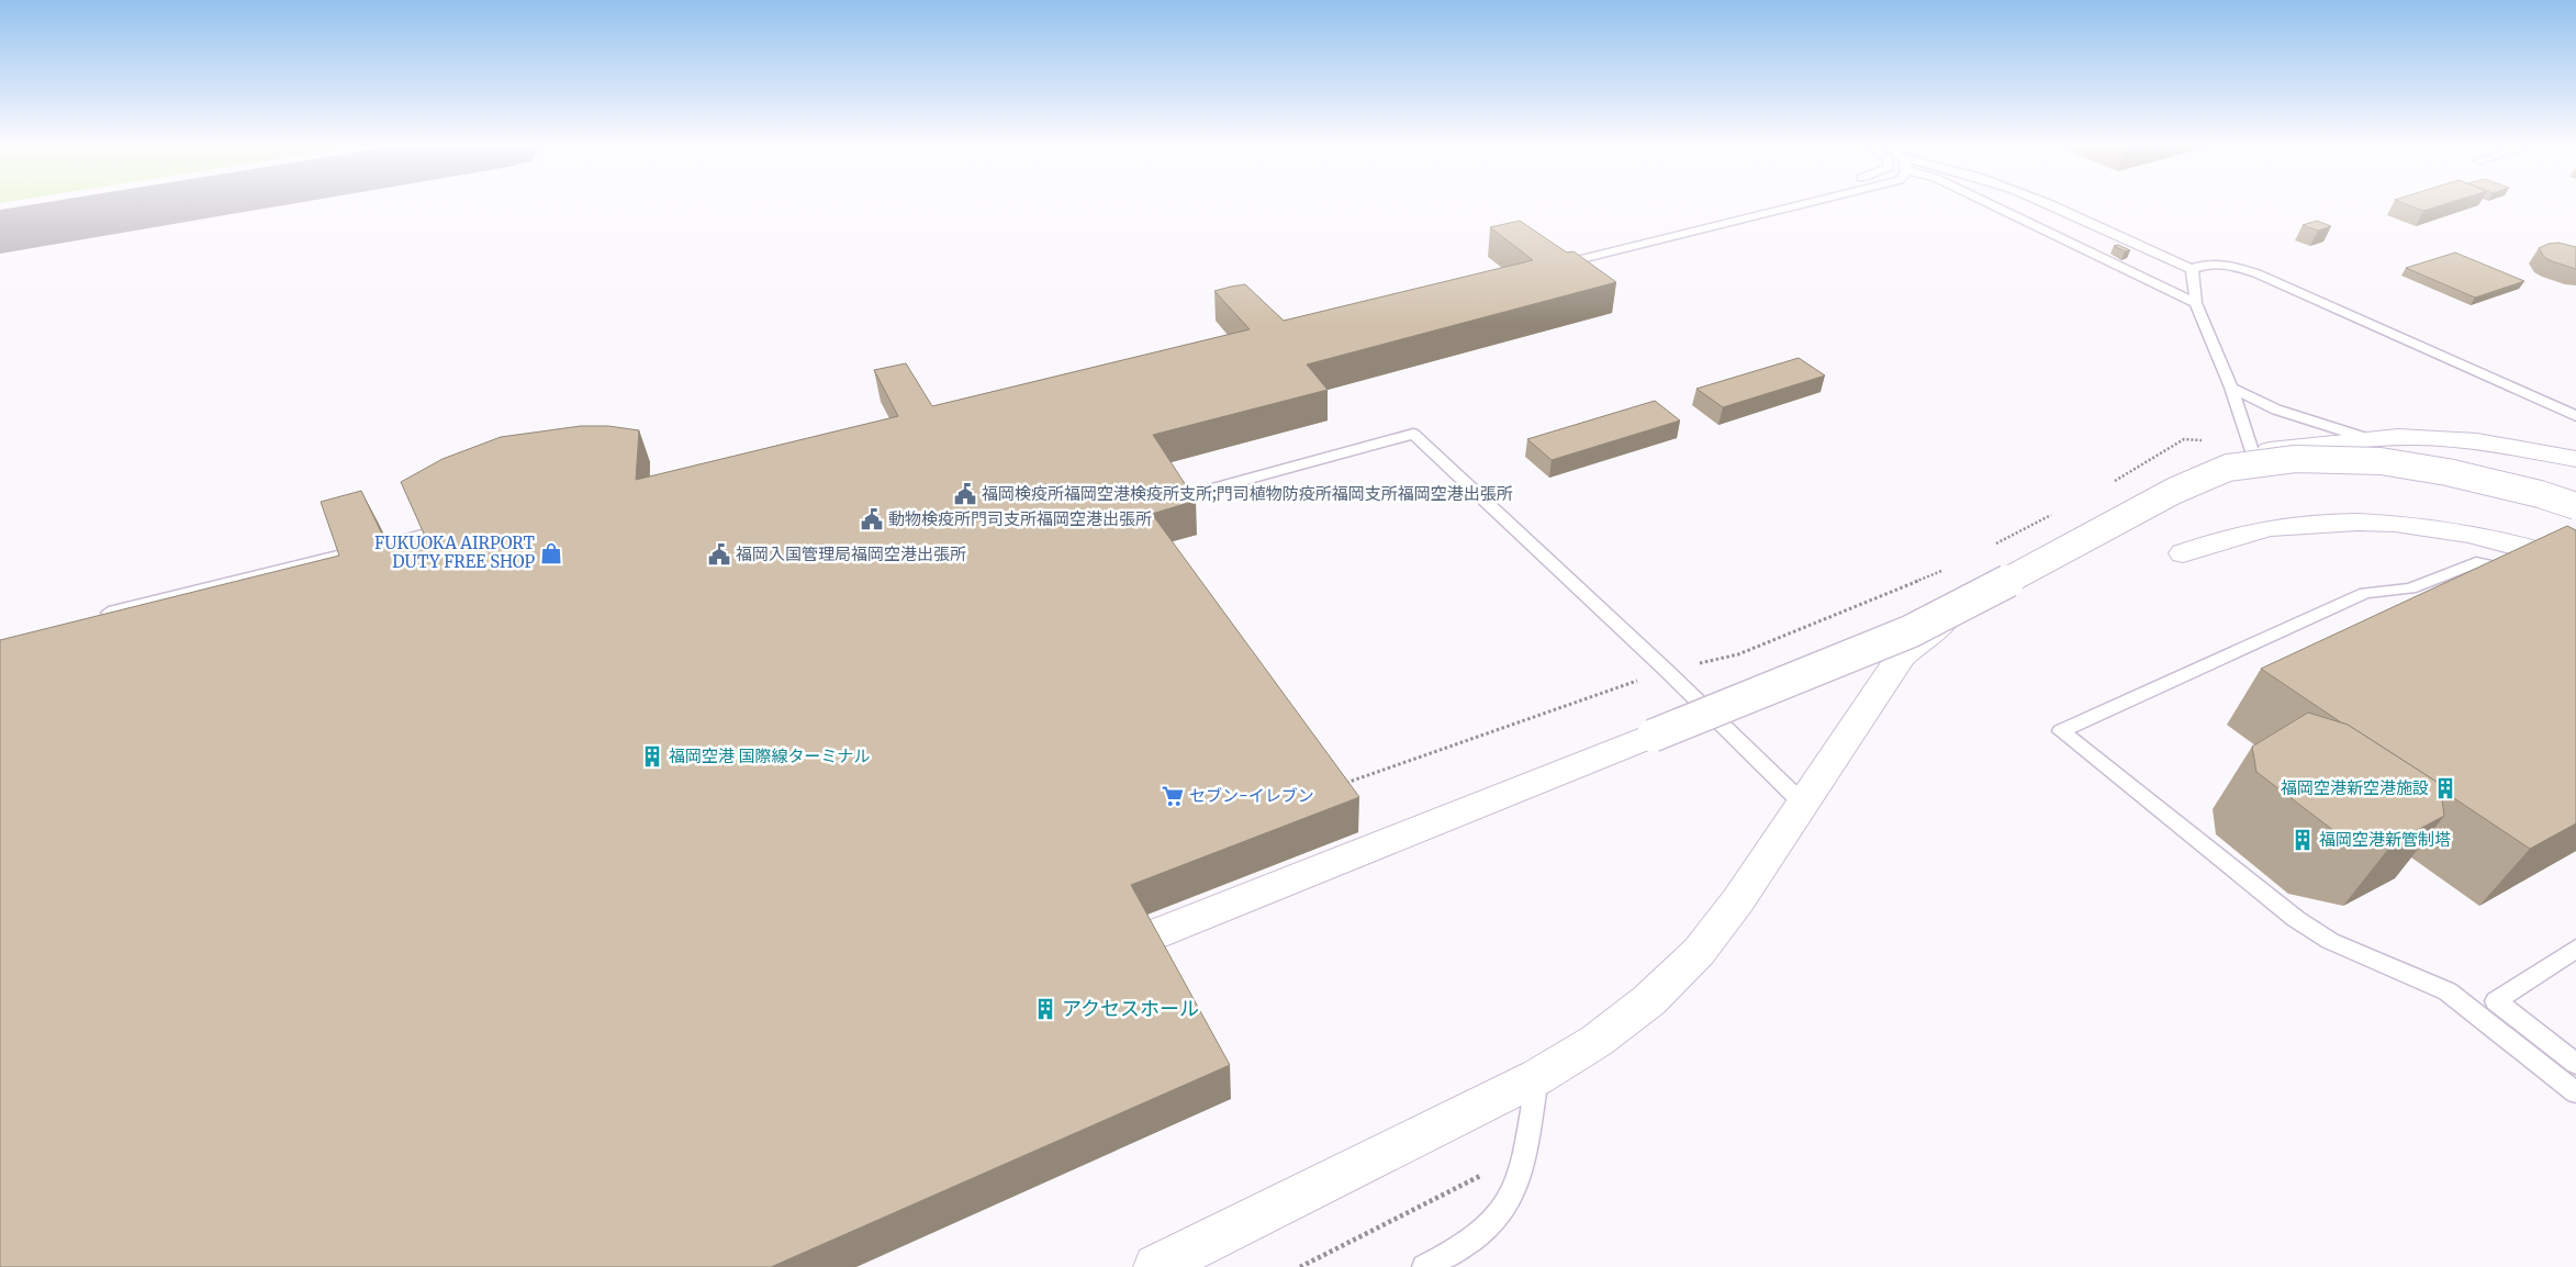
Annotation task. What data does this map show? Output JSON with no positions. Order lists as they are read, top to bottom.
{
  "places": {
    "public building": ["福岡検疫所福岡空港検疫所支所;門司植物防疫所福岡支所福岡空港出張所", "動物検疫所門司支所福岡空港出張所", "福岡入国管理局福岡空港出張所"],
    "shop": ["FUKUOKA AIRPORT DUTY FREE SHOP"],
    "building": [
      "福岡空港 国際線ターミナル",
      "福岡空港新空港施設",
      "福岡空港新管制塔",
      "アクセスホール"
    ],
    "supermarket": ["セブン-イレブン"]
  }
}
